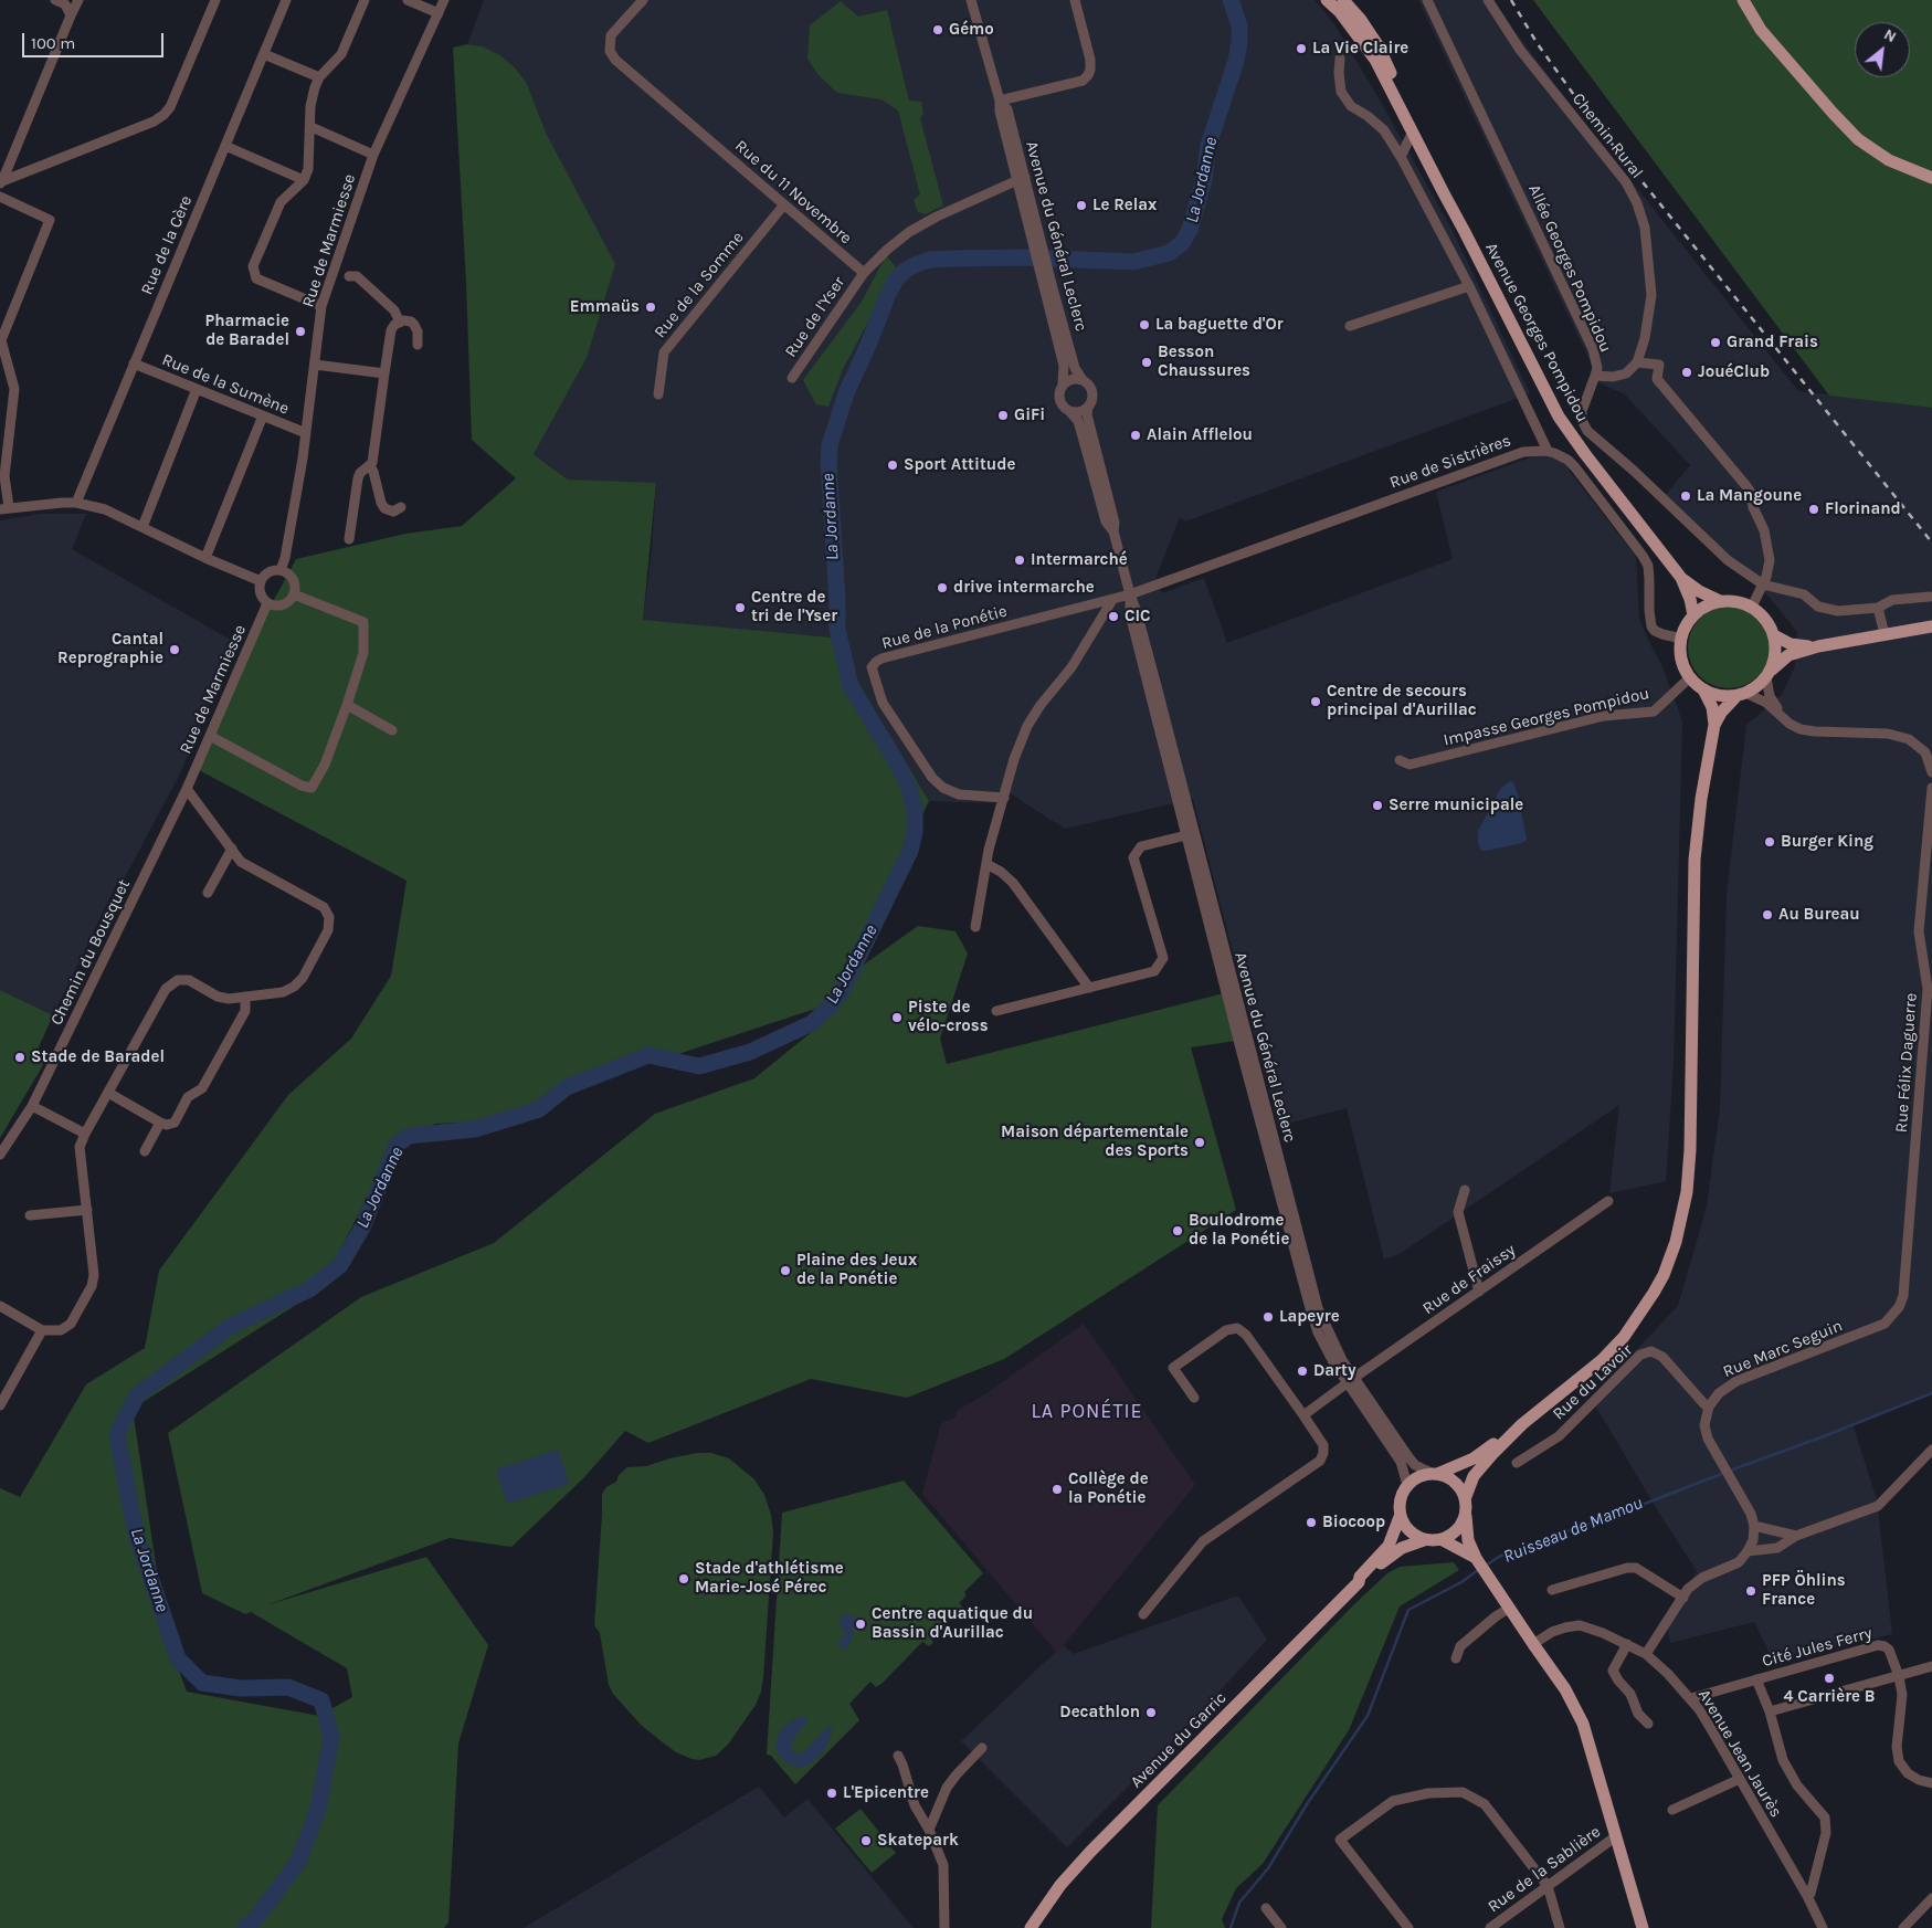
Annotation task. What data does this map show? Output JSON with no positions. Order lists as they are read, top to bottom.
{
  "streets": {
    "main road": ["Avenue Georges Pompidou", "Avenue du Garric"],
    "street": [
      "Chemin Rural",
      "Rue du 11 Novembre",
      "Avenue du Général Leclerc",
      "Rue de Marmiesse",
      "Rue de la Cère",
      "Allée Georges Pompidou",
      "Rue de la Somme",
      "Rue de l'Yser",
      "Rue de la Sumène",
      "Rue de Sistrières",
      "Rue de la Ponétie",
      "Impasse Georges Pompidou",
      "Chemin du Bousquet",
      "Rue Félix Daguerre",
      "Rue de Fraissy",
      "Rue Marc Seguin",
      "Rue du Lavoir",
      "Cité Jules Ferry",
      "Avenue Jean Jaurès",
      "Rue de la Sablière"
    ]
  },
  "crossings": [
    ["Rue du 11 Novembre", "Rue de la Somme"],
    ["Rue du 11 Novembre", "Rue de l'Yser"],
    ["Avenue du Général Leclerc", "Rue de Sistrières"],
    ["Avenue du Général Leclerc", "Rue de la Ponétie"],
    ["Avenue du Général Leclerc", "Rue de Fraissy"],
    ["Avenue du Général Leclerc", "Avenue du Garric"],
    ["Rue de Marmiesse", "Rue de la Sumène"],
    ["Rue de Marmiesse", "Chemin du Bousquet"],
    ["Rue de la Cère", "Rue de la Sumène"],
    ["Rue de Sistrières", "Rue de la Ponétie"],
    ["Rue Félix Daguerre", "Rue Marc Seguin"],
    ["Rue Marc Seguin", "Rue du Lavoir"],
    ["Cité Jules Ferry", "Avenue Jean Jaurès"]
  ],
  "districts": ["LA PONÉTIE"],
  "water": ["La Jordanne", "Ruisseau de Mamou"],
  "places": [
    "Gémo",
    "La Vie Claire",
    "Le Relax",
    "Emmaüs",
    "La baguette d'Or",
    "Pharmacie de Baradel",
    "Grand Frais",
    "Besson Chaussures",
    "JouéClub",
    "GiFi",
    "Alain Afflelou",
    "Sport Attitude",
    "La Mangoune",
    "Florinand",
    "Intermarché",
    "drive intermarche",
    "Centre de tri de l'Yser",
    "CIC",
    "Cantal Reprographie",
    "Centre de secours principal d'Aurillac",
    "Serre municipale",
    "Burger King",
    "Au Bureau",
    "Piste de vélo-cross",
    "Stade de Baradel",
    "Maison départementale des Sports",
    "Boulodrome de la Ponétie",
    "Plaine des Jeux de la Ponétie",
    "Lapeyre",
    "Darty",
    "Collège de la Ponétie",
    "Biocoop",
    "Stade d'athlétisme Marie-José Pérec",
    "PFP Öhlins France",
    "Centre aquatique du Bassin d'Aurillac",
    "4 Carrière B",
    "Decathlon",
    "L'Epicentre",
    "Skatepark"
  ],
  "scale_bar": "100 m",
  "north": "top right"
}
